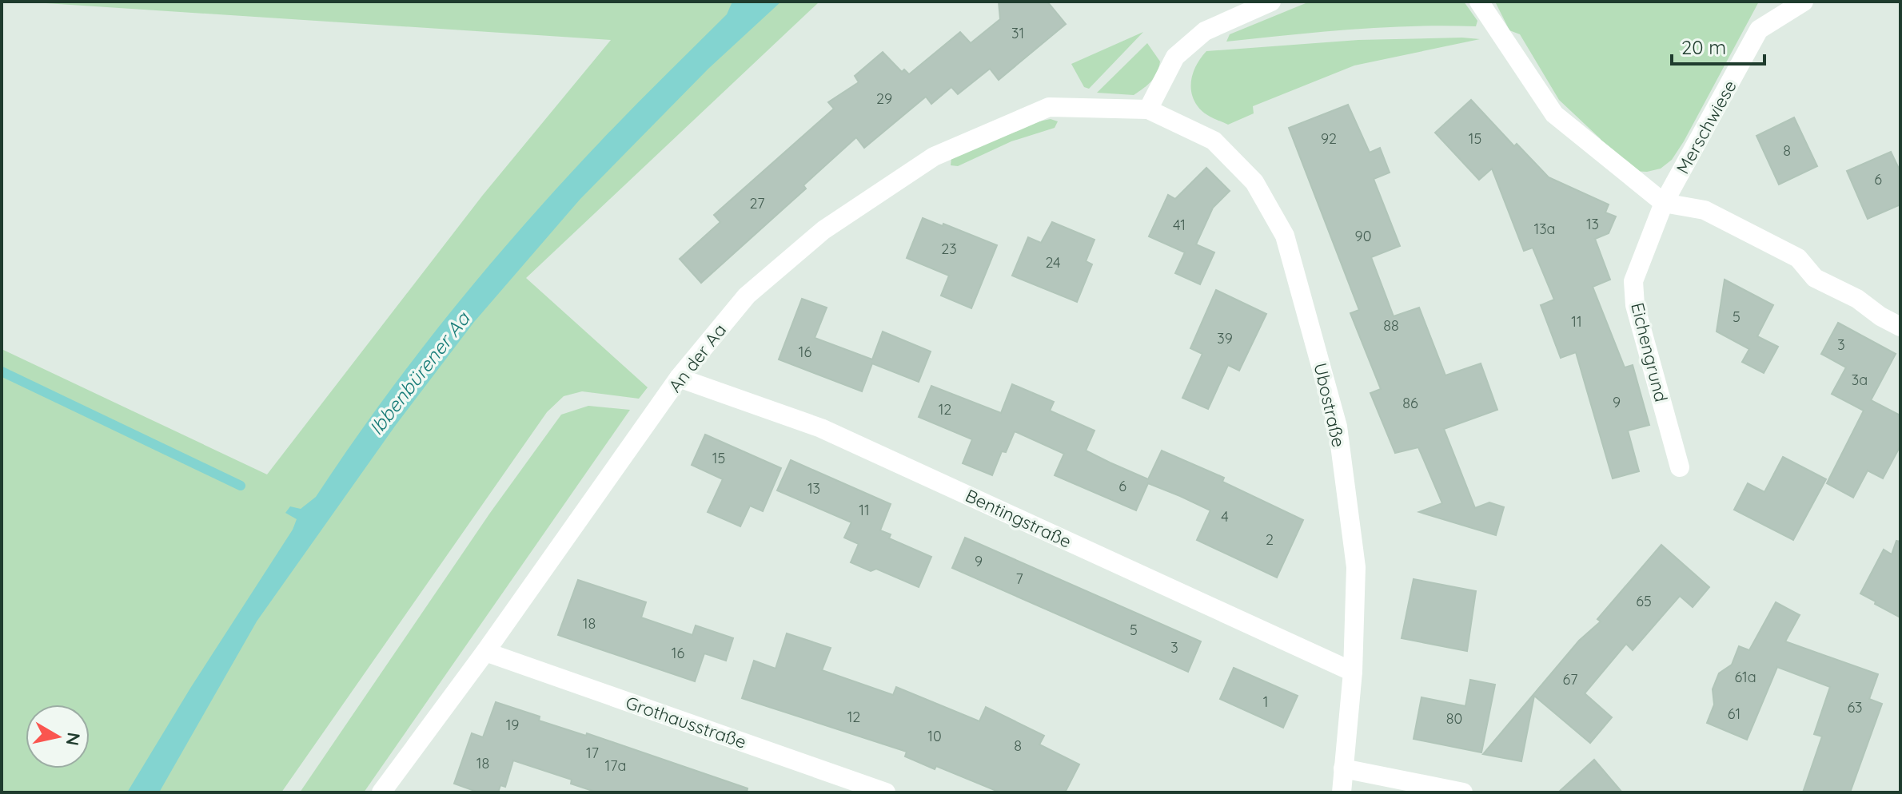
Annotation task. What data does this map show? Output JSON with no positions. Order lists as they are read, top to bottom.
{
  "streets": {
    "street": [
      "Merschwiese",
      "Eichengrund",
      "An der Aa",
      "Ubostraße",
      "Bentingstraße",
      "Grothausstraße"
    ]
  },
  "crossings": [
    ["Merschwiese", "Eichengrund"],
    ["An der Aa", "Ubostraße"],
    ["An der Aa", "Bentingstraße"],
    ["An der Aa", "Grothausstraße"],
    ["Ubostraße", "Bentingstraße"]
  ],
  "water": ["Ibbenbürener Aa"],
  "house_numbers": [
    "31",
    "29",
    "92",
    "15",
    "8",
    "6",
    "27",
    "13",
    "41",
    "13a",
    "90",
    "23",
    "24",
    "5",
    "11",
    "88",
    "39",
    "3",
    "16",
    "3a",
    "9",
    "86",
    "12",
    "15",
    "6",
    "13",
    "11",
    "4",
    "2",
    "9",
    "7",
    "65",
    "18",
    "5",
    "3",
    "16",
    "61a",
    "67",
    "1",
    "63",
    "61",
    "12",
    "80",
    "19",
    "10",
    "8",
    "17",
    "18",
    "17a"
  ],
  "scale_bar": "20 m",
  "north": "right"
}
